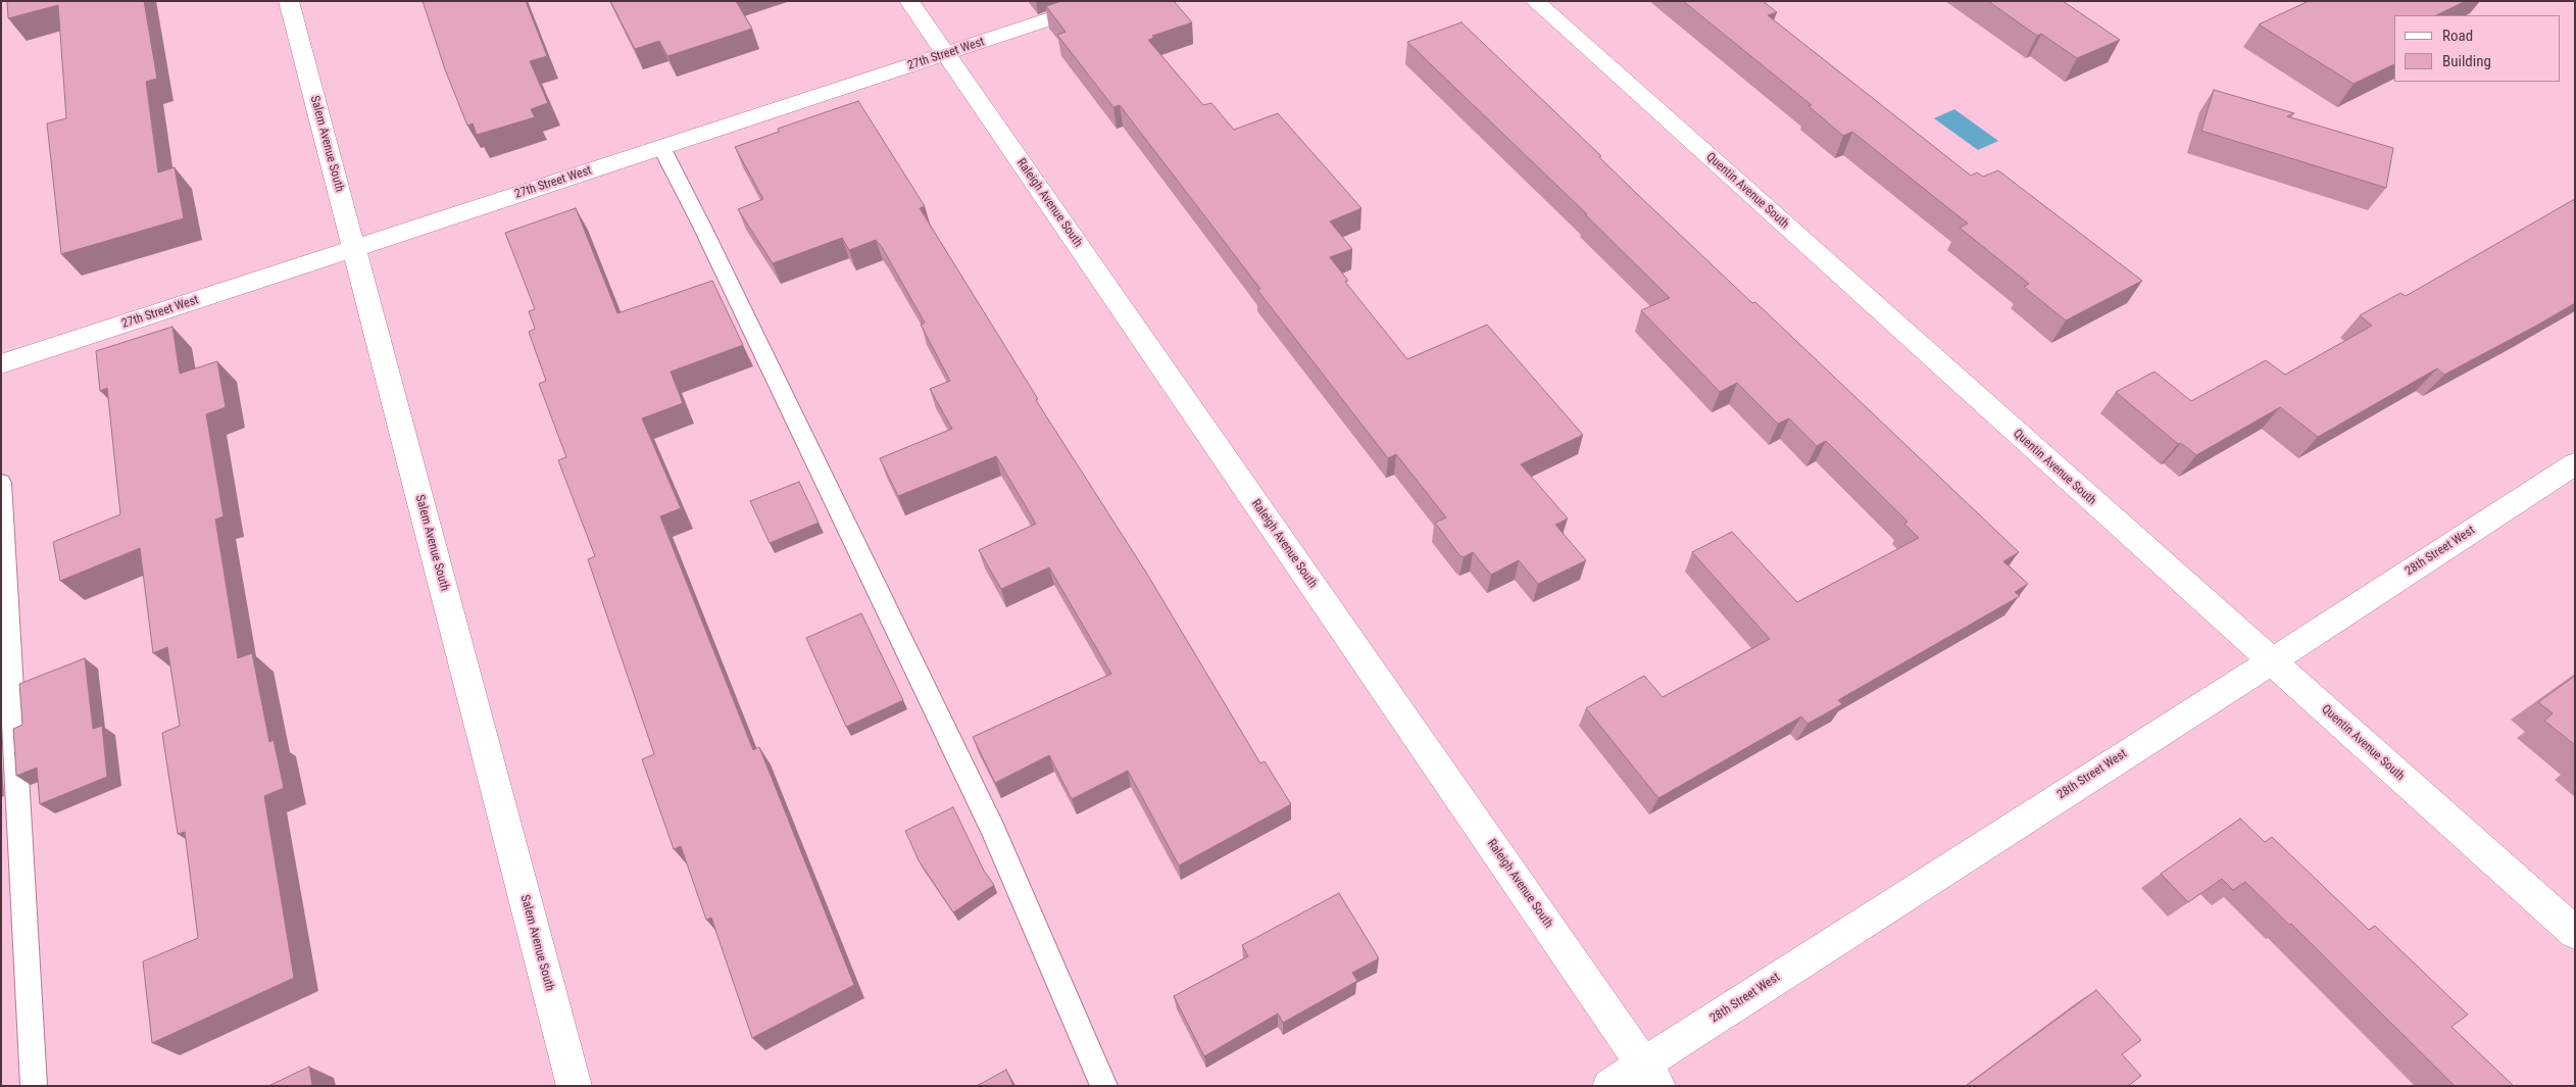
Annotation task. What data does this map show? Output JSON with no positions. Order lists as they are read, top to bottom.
{
  "streets": {
    "street": [
      "27th Street West",
      "Salem Avenue South",
      "Quentin Avenue South",
      "Raleigh Avenue South",
      "28th Street West"
    ]
  },
  "crossings": [
    ["27th Street West", "Salem Avenue South"],
    ["27th Street West", "Raleigh Avenue South"],
    ["Quentin Avenue South", "28th Street West"],
    ["Raleigh Avenue South", "28th Street West"]
  ],
  "legend": ["Road", "Building"]
}
